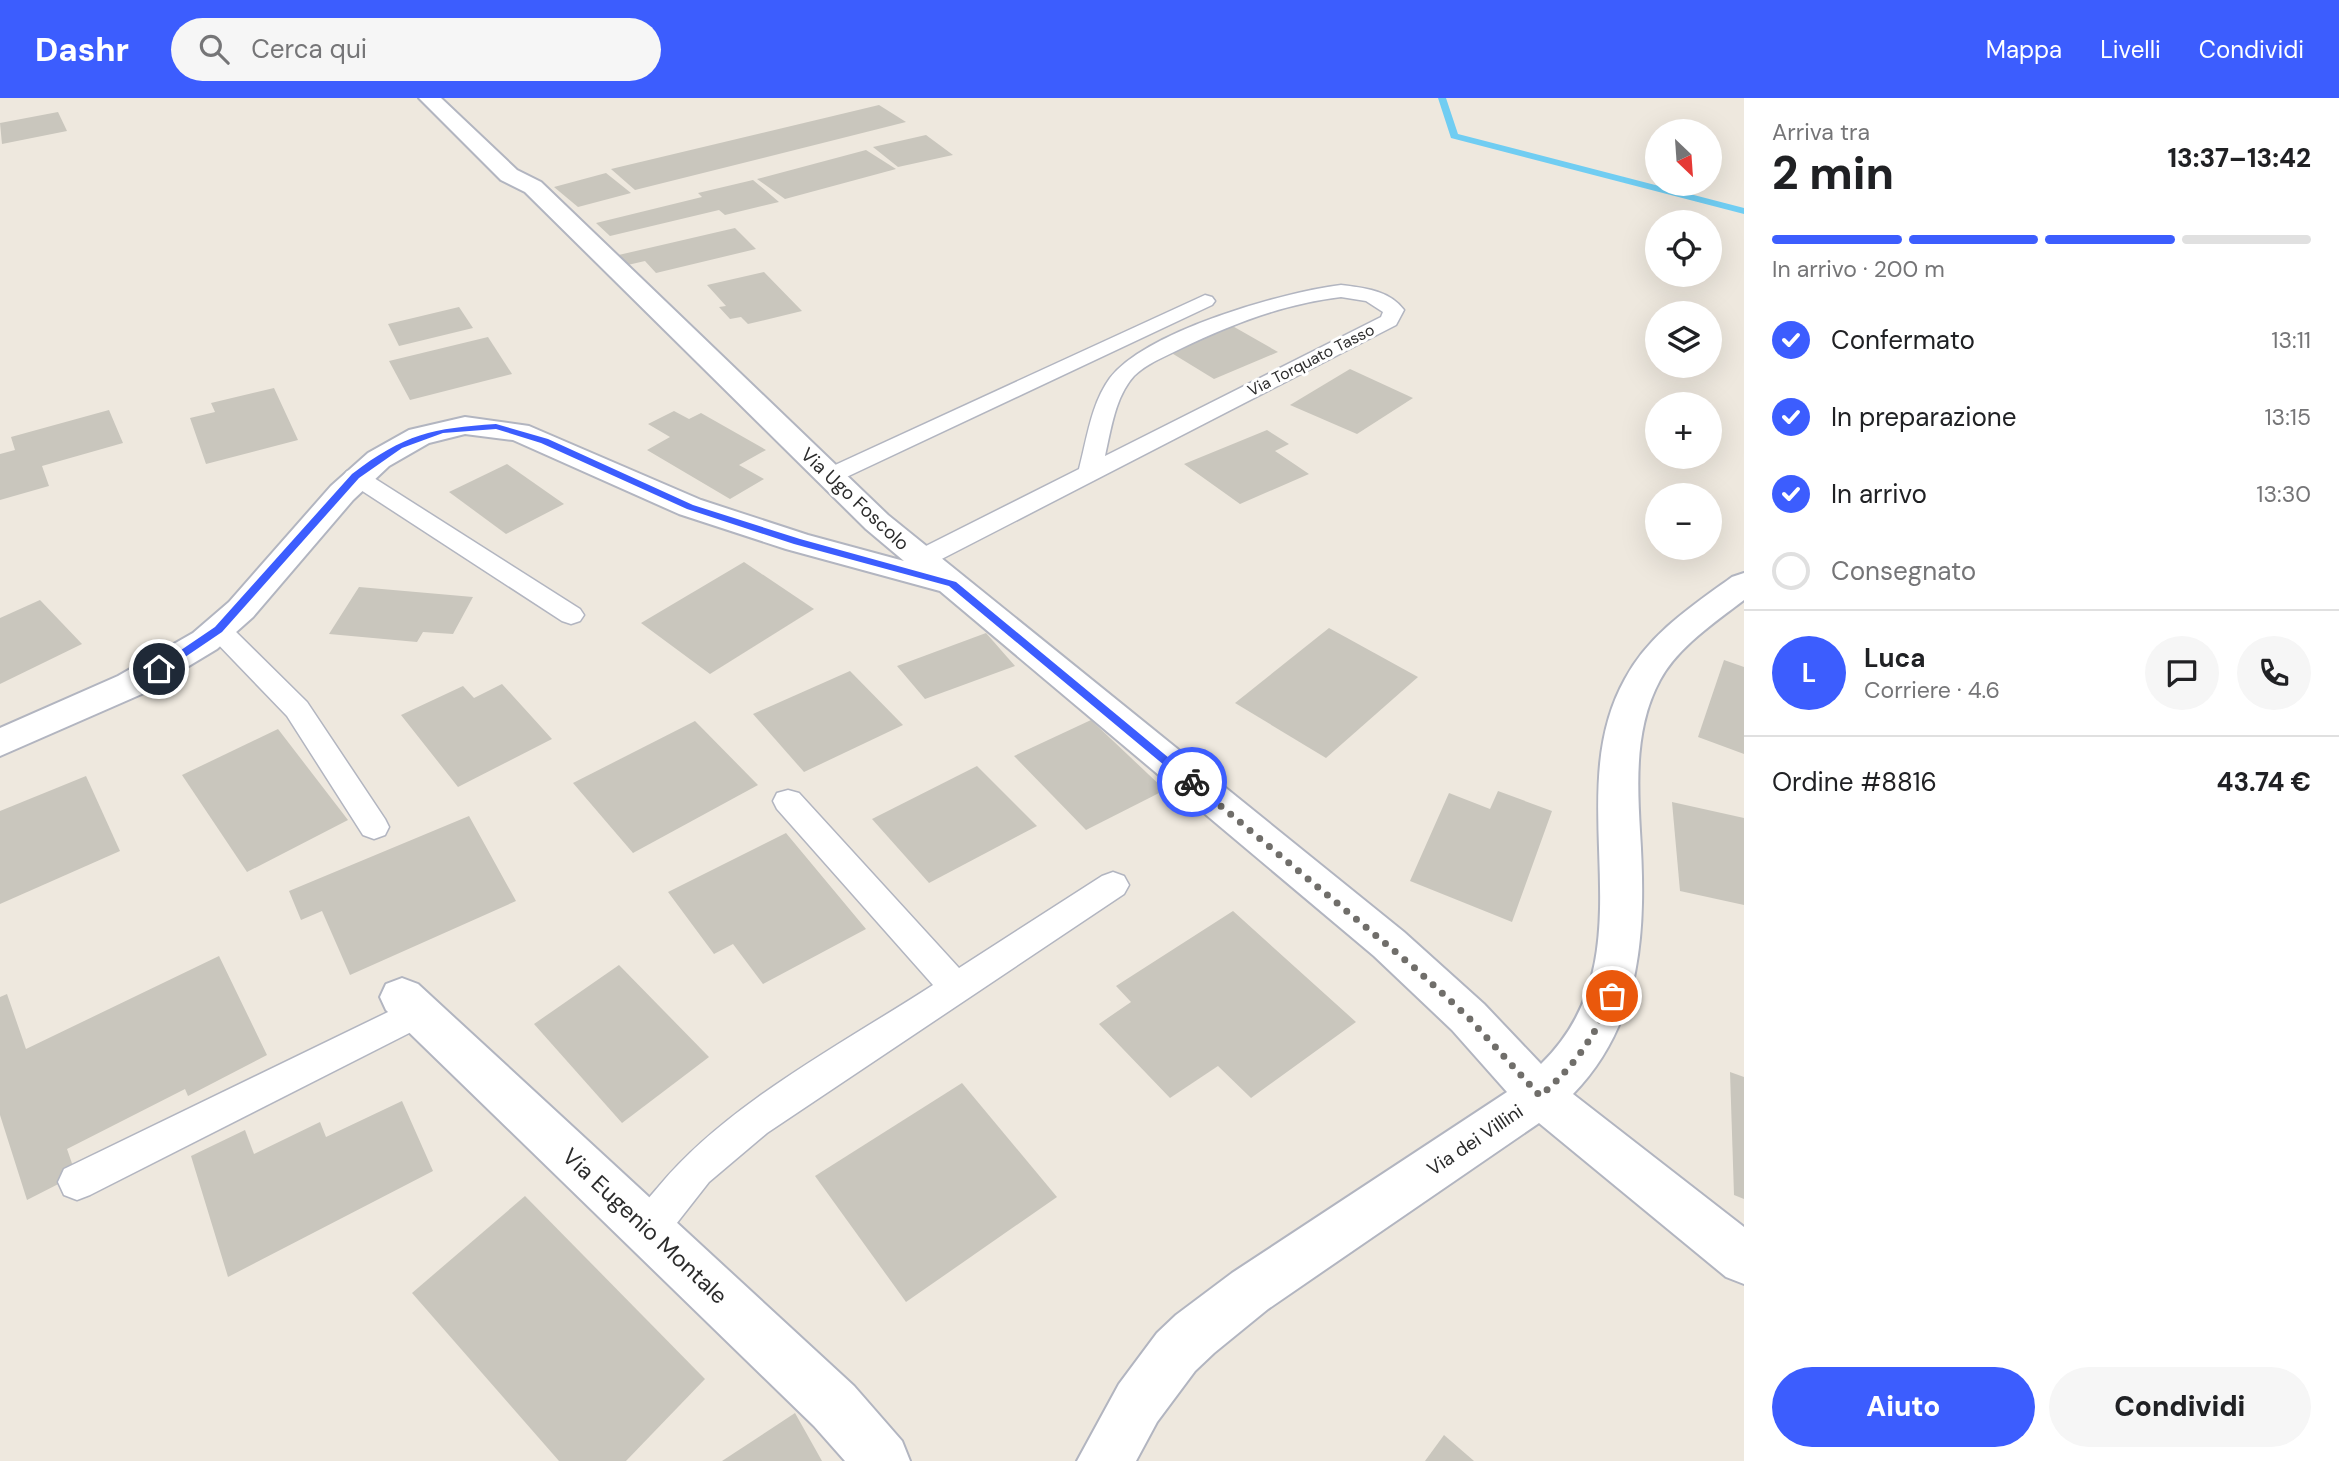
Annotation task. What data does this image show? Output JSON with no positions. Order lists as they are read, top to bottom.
{
  "streets": {
    "street": ["Via Ugo Foscolo", "Via dei Villini", "Via Eugenio Montale"],
    "lane": ["Via Torquato Tasso"]
  },
  "crossings": [
    ["Via Torquato Tasso", "Via Ugo Foscolo"],
    ["Via Ugo Foscolo", "Via dei Villini"]
  ],
  "north": "bottom right",
  "page": {
    "header": "Dashr",
    "search": "Cerca qui",
    "nav": ["Mappa", "Livelli", "Condividi"],
    "heading": ["2 min", "Arriva tra", "13:37–13:42"],
    "panel": [
      "Luca",
      "Corriere · 4.6",
      "Ordine #8816",
      "43.74 €"
    ],
    "map_buttons": ["+", "−"],
    "bar": "In arrivo · 200 m",
    "list": [
      ["Confermato", "13:11"],
      ["In preparazione", "13:15"],
      ["In arrivo", "13:30"],
      "Consegnato"
    ],
    "round": "L",
    "buttons": ["Aiuto", "Condividi"]
  }
}
